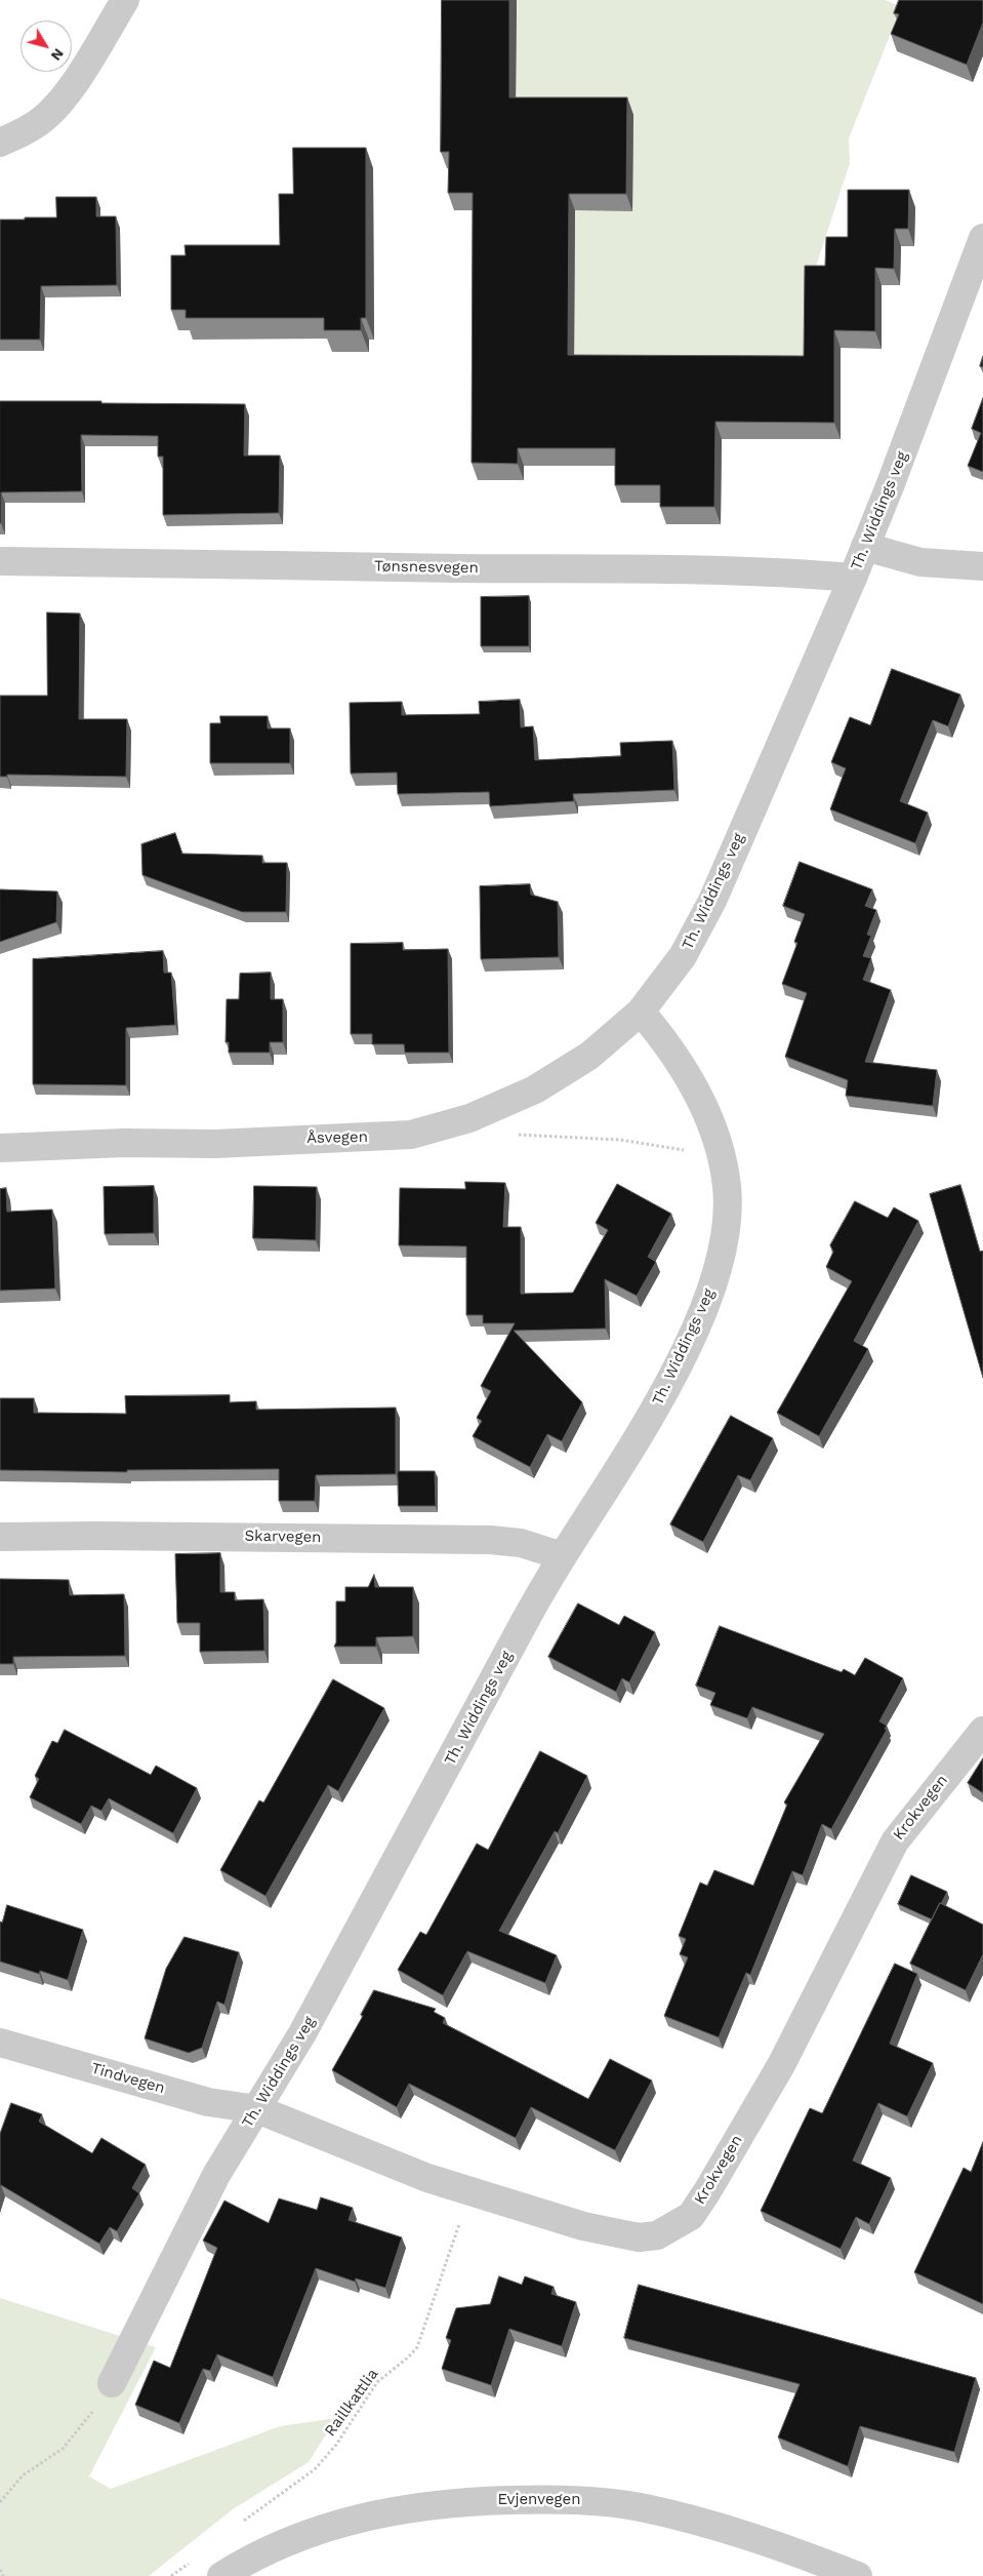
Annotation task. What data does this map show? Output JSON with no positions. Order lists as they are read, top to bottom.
{
  "streets": {
    "street": [
      "Th. Widdings veg",
      "Tønsnesvegen",
      "Åsvegen",
      "Skarvegen",
      "Krokvegen",
      "Tindvegen",
      "Evjenvegen"
    ],
    "path": ["Raillkattlia"]
  },
  "crossings": [
    ["Th. Widdings veg", "Tønsnesvegen"],
    ["Th. Widdings veg", "Åsvegen"],
    ["Th. Widdings veg", "Skarvegen"],
    ["Th. Widdings veg", "Krokvegen"],
    ["Th. Widdings veg", "Tindvegen"],
    ["Krokvegen", "Tindvegen"],
    ["Krokvegen", "Raillkattlia"],
    ["Raillkattlia", "Evjenvegen"]
  ],
  "north": "bottom right"
}
